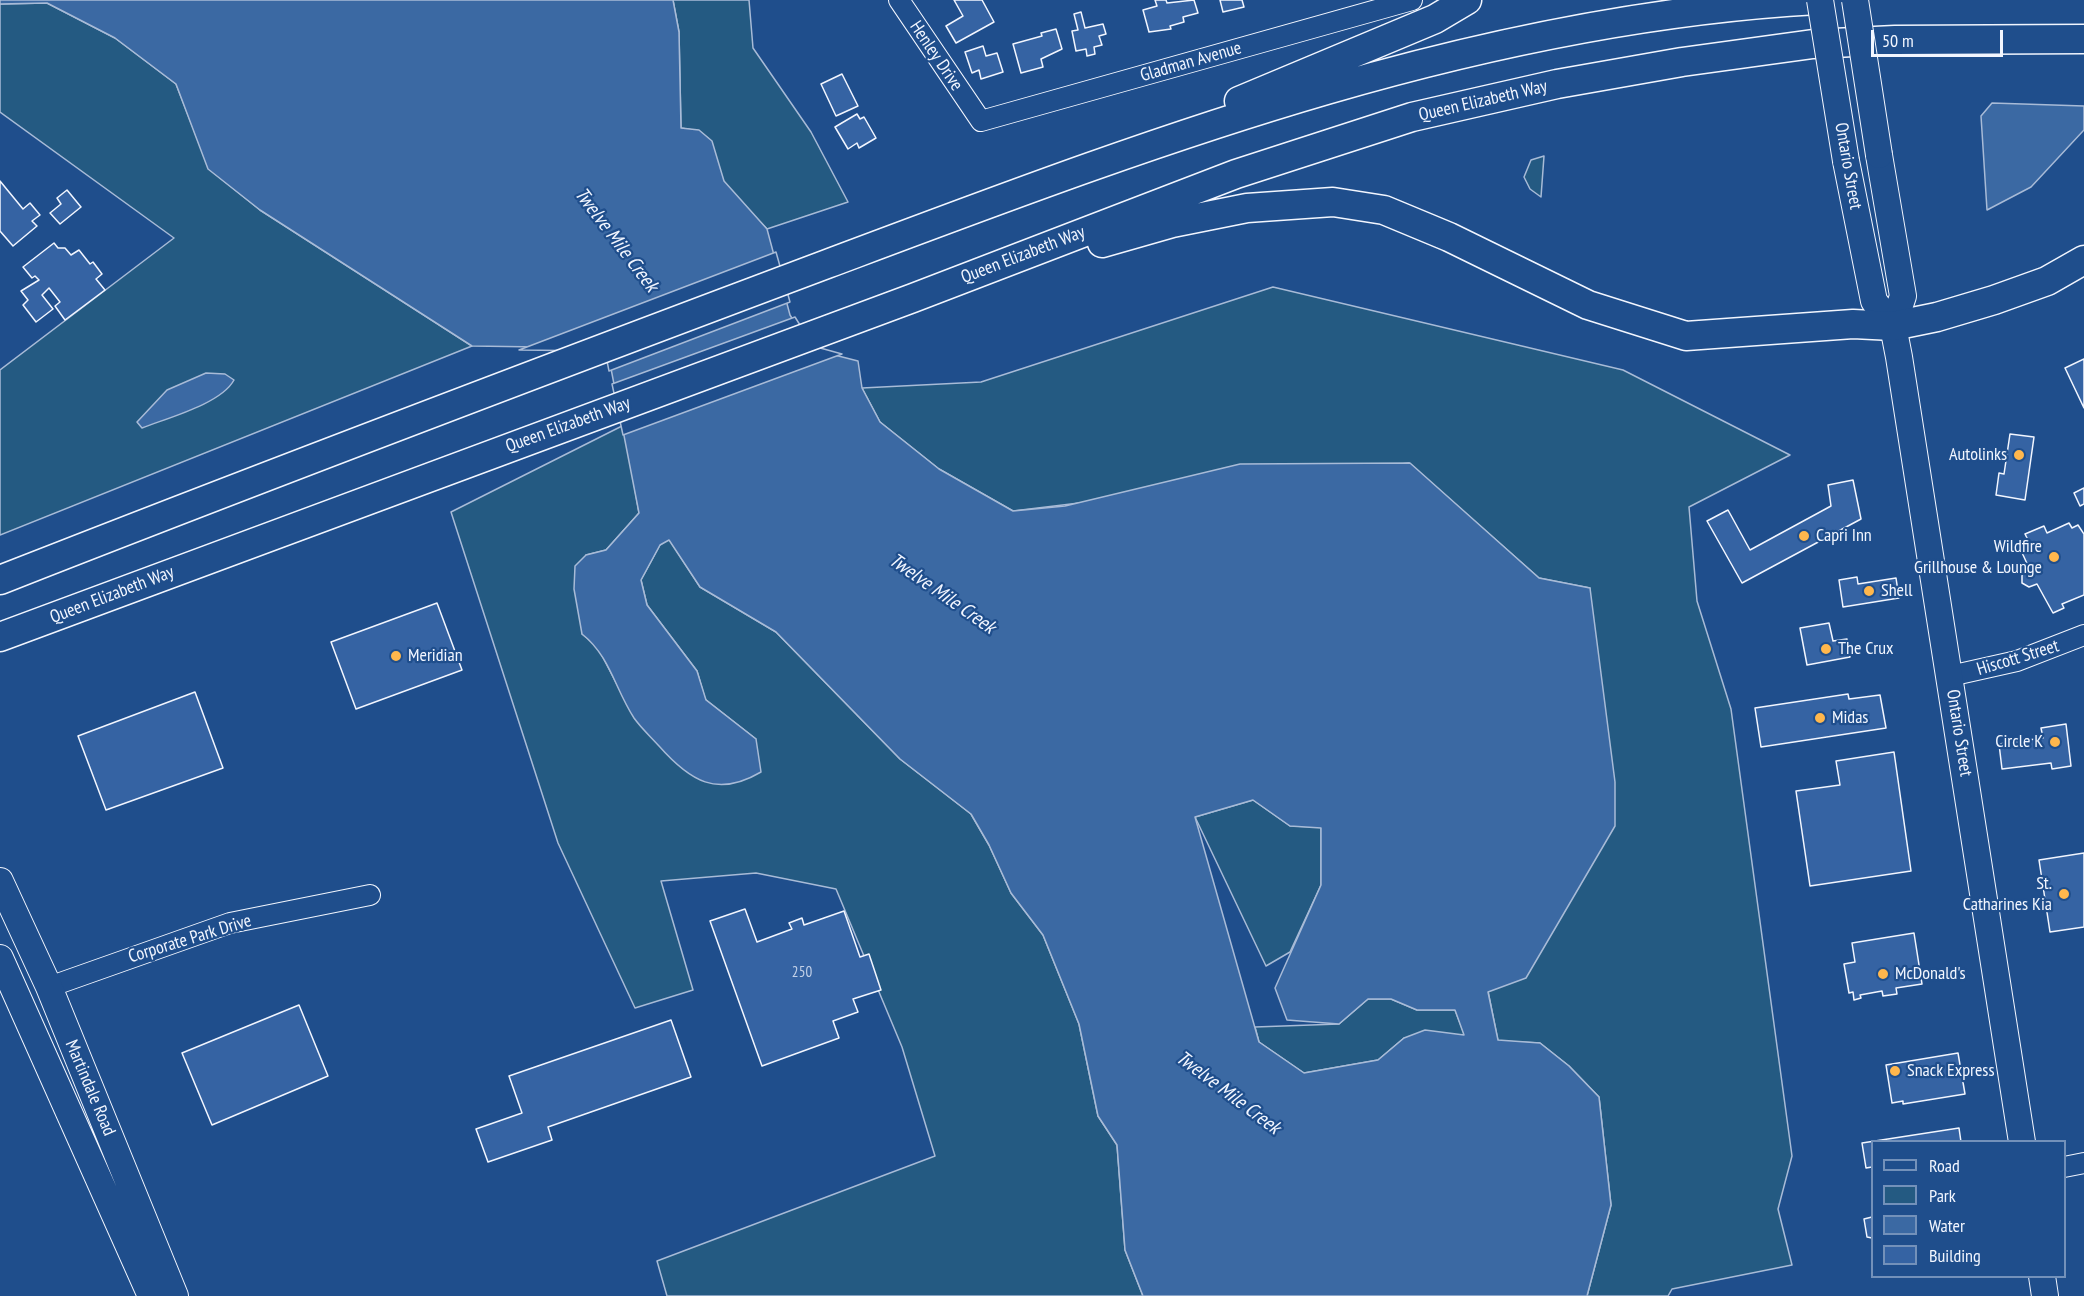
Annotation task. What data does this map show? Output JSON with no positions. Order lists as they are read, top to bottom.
{
  "streets": {
    "highway": ["Queen Elizabeth Way"],
    "main road": ["Ontario Street", "Martindale Road"],
    "street": [
      "Henley Drive",
      "Gladman Avenue",
      "Hiscott Street",
      "Corporate Park Drive"
    ]
  },
  "crossings": [
    ["Henley Drive", "Gladman Avenue"],
    ["Ontario Street", "Hiscott Street"],
    ["Corporate Park Drive", "Martindale Road"]
  ],
  "water": ["Twelve Mile Creek"],
  "places": [
    "Autolinks",
    "Capri Inn",
    "Wildfire Grillhouse & Lounge",
    "Shell",
    "The Crux",
    "Meridian",
    "Midas",
    "Circle K",
    "St. Catharines Kia",
    "McDonald's",
    "Snack Express"
  ],
  "house_numbers": ["250"],
  "legend": [
    "Road",
    "Park",
    "Water",
    "Building"
  ],
  "scale_bar": "50 m"
}
